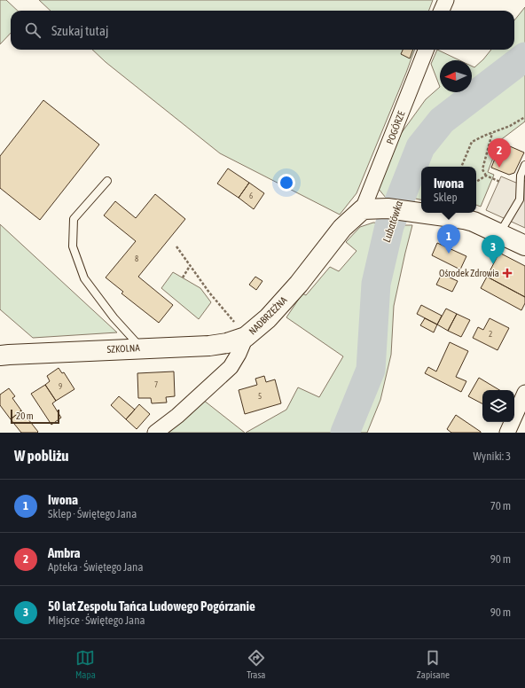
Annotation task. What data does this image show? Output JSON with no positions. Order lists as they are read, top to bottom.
{
  "streets": {
    "street": ["POGÓRZE", "NADBRZEŻNA", "SZKOLNA"]
  },
  "crossings": [
    ["POGÓRZE", "NADBRZEŻNA"],
    ["NADBRZEŻNA", "SZKOLNA"]
  ],
  "water": ["Lubatówka"],
  "places": {
    "health": ["Ośrodek Zdrowia"]
  },
  "house_numbers": [
    "6",
    "8",
    "2",
    "7",
    "9",
    "5"
  ],
  "scale_bar": "20 m",
  "north": "left",
  "page": {
    "search": "Szukaj tutaj",
    "pins": ["2", "1", "3"],
    "popup": ["Iwona", "Sklep"],
    "scale": "20 m",
    "heading": ["W pobliżu", "Wyniki: 3"],
    "list": [
      {
        "mark": "1",
        "name": "Iwona",
        "note": "Sklep · Świętego Jana",
        "value": "70 m"
      },
      {
        "mark": "2",
        "name": "Ambra",
        "note": "Apteka · Świętego Jana",
        "value": "90 m"
      },
      {
        "mark": "3",
        "name": "50 lat Zespołu Tańca Ludowego Pogórzanie",
        "note": "Miejsce · Świętego Jana",
        "value": "90 m"
      }
    ],
    "nav": ["Mapa", "Trasa", "Zapisane"]
  }
}
